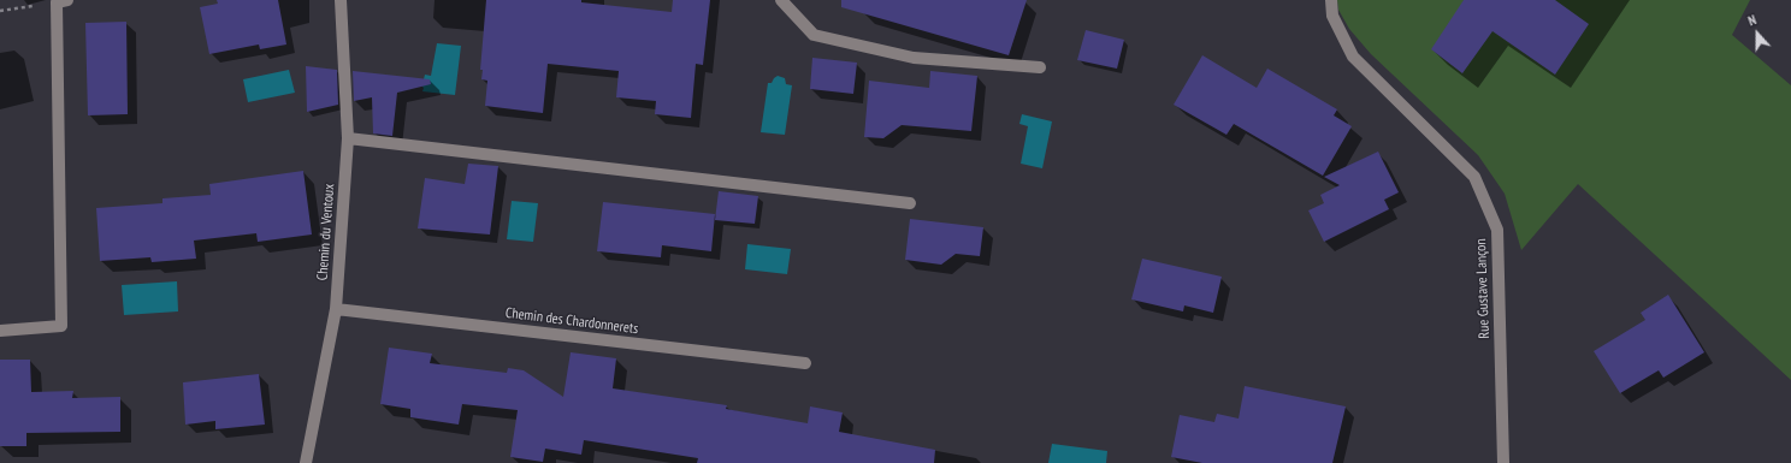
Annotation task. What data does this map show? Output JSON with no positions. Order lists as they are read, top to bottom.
{
  "streets": {
    "street": ["Chemin du Ventoux", "Rue Gustave Lançon", "Chemin des Chardonnerets"]
  },
  "crossings": [
    ["Chemin du Ventoux", "Chemin des Chardonnerets"]
  ],
  "north": "top"
}
